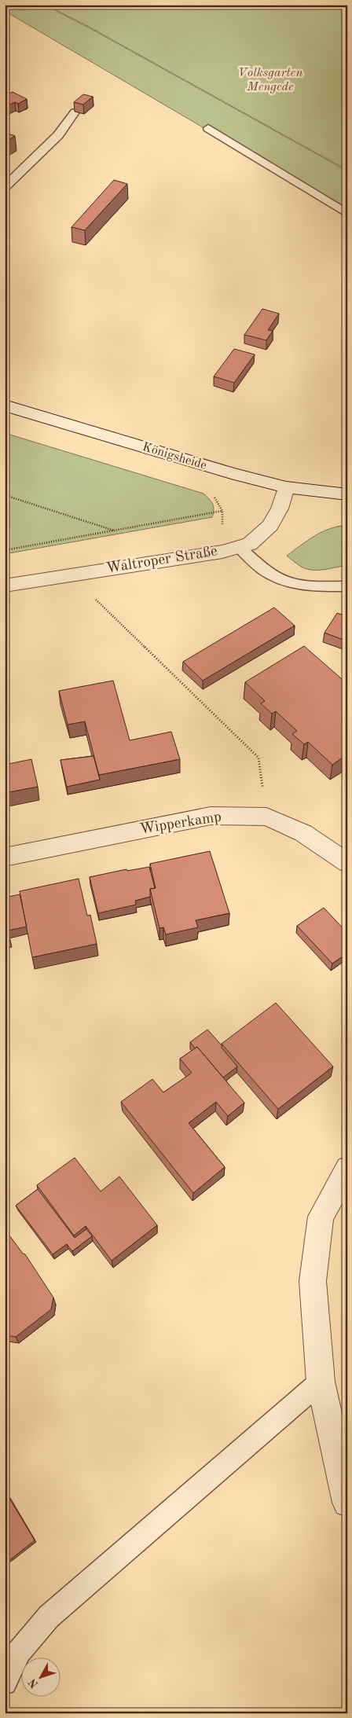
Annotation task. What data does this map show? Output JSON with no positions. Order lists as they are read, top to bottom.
{
  "streets": {
    "street": ["Königsheide", "Waltroper Straße", "Wipperkamp"]
  },
  "crossings": [
    ["Königsheide", "Waltroper Straße"]
  ],
  "parks": ["Volksgarten Mengede"],
  "north": "bottom left"
}
